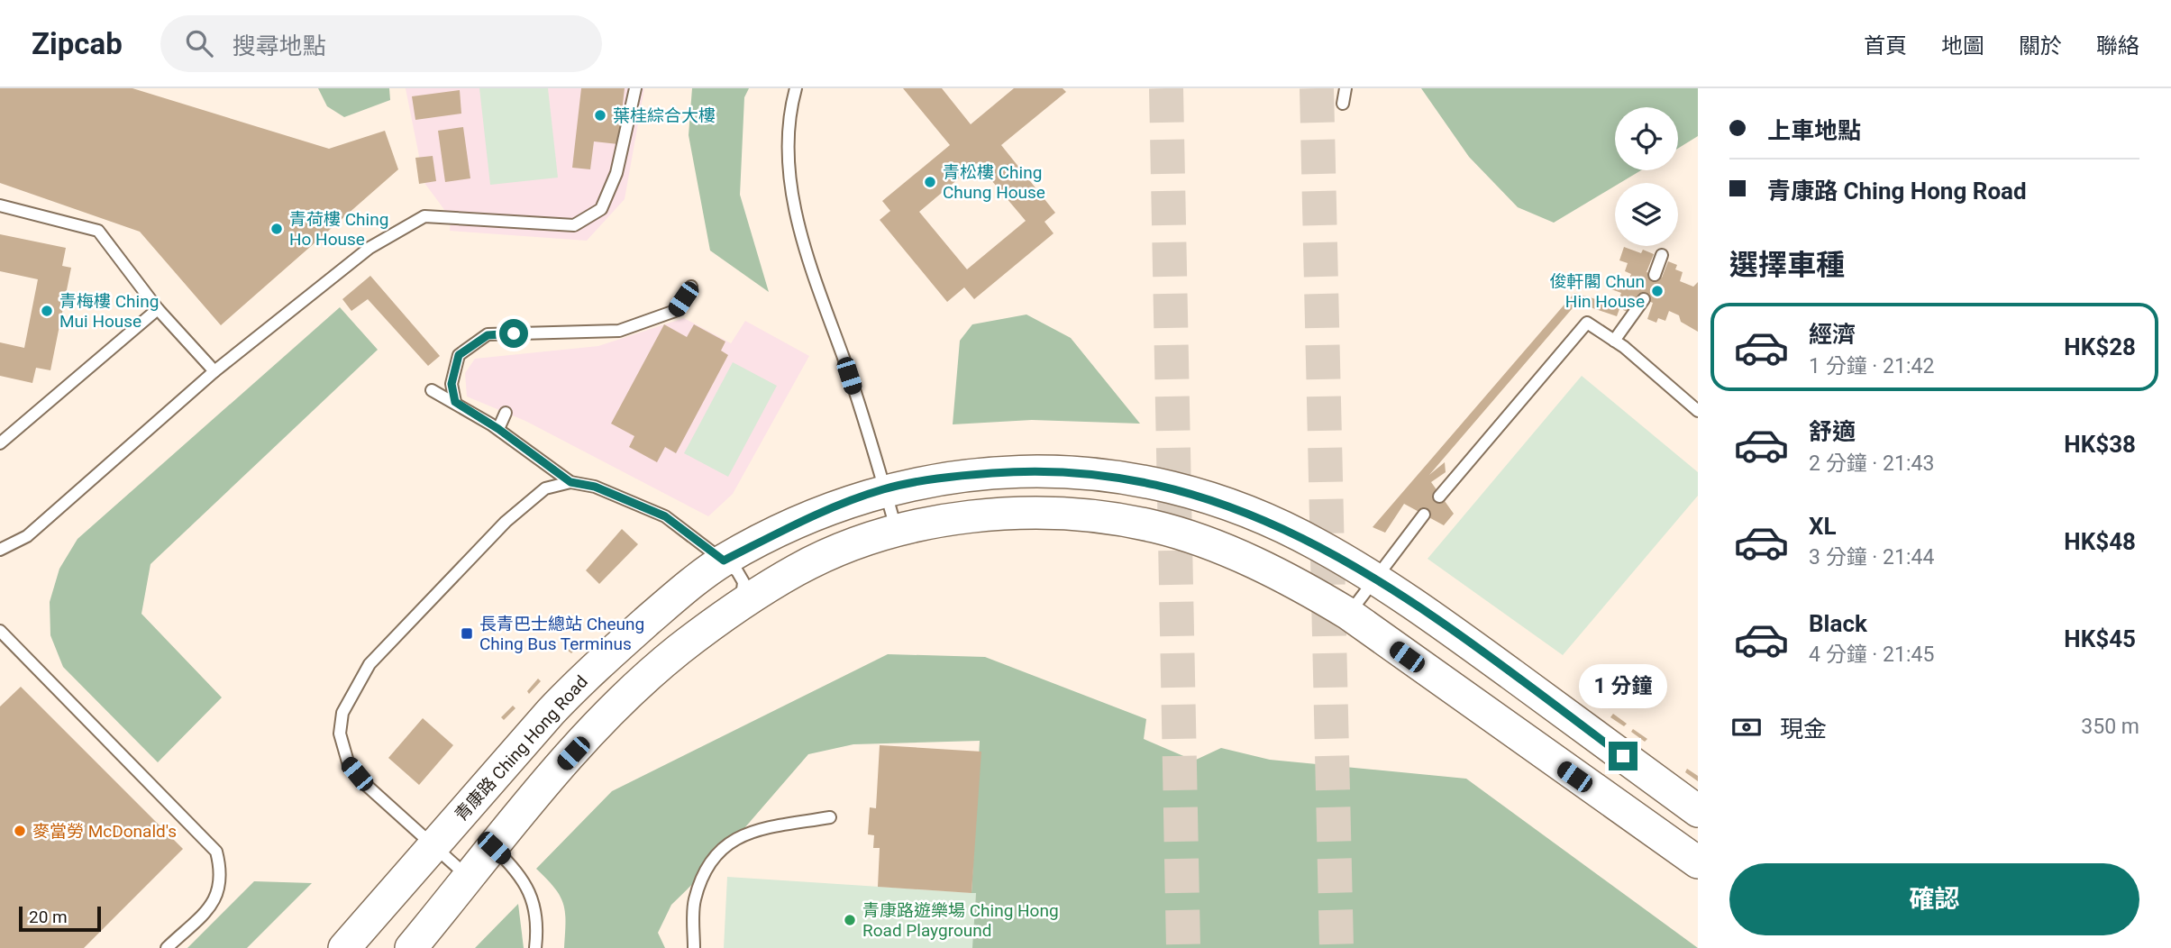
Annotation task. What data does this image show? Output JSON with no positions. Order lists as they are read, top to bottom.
{
  "streets": {
    "main road": ["青康路 Ching Hong Road"]
  },
  "places": {
    "other": [
      "葉桂綜合大樓",
      "青松樓 Ching Chung House",
      "青荷樓 Ching Ho House",
      "俊軒閣 Chun Hin House",
      "青梅樓 Ching Mui House",
      "麥當勞 McDonald's",
      "青康路遊樂場 Ching Hong Road Playground"
    ],
    "transit": ["長青巴士總站 Cheung Ching Bus Terminus"]
  },
  "scale_bar": "20 m",
  "page": {
    "header": "Zipcab",
    "search": "搜尋地點",
    "nav": [
      "首頁",
      "地圖",
      "關於",
      "聯絡"
    ],
    "banner": ["上車地點", "青康路 Ching Hong Road"],
    "heading": "選擇車種",
    "list": [
      {
        "name": "經濟",
        "note": "1 分鐘 · 21:42",
        "value": "HK$28"
      },
      {
        "name": "舒適",
        "note": "2 分鐘 · 21:43",
        "value": "HK$38"
      },
      {
        "name": "XL",
        "note": "3 分鐘 · 21:44",
        "value": "HK$48"
      },
      {
        "name": "Black",
        "note": "4 分鐘 · 21:45",
        "value": "HK$45"
      }
    ],
    "bubble": "1 分鐘",
    "pay": ["現金", "350 m"],
    "buttons": "確認",
    "scale": "20 m"
  }
}
